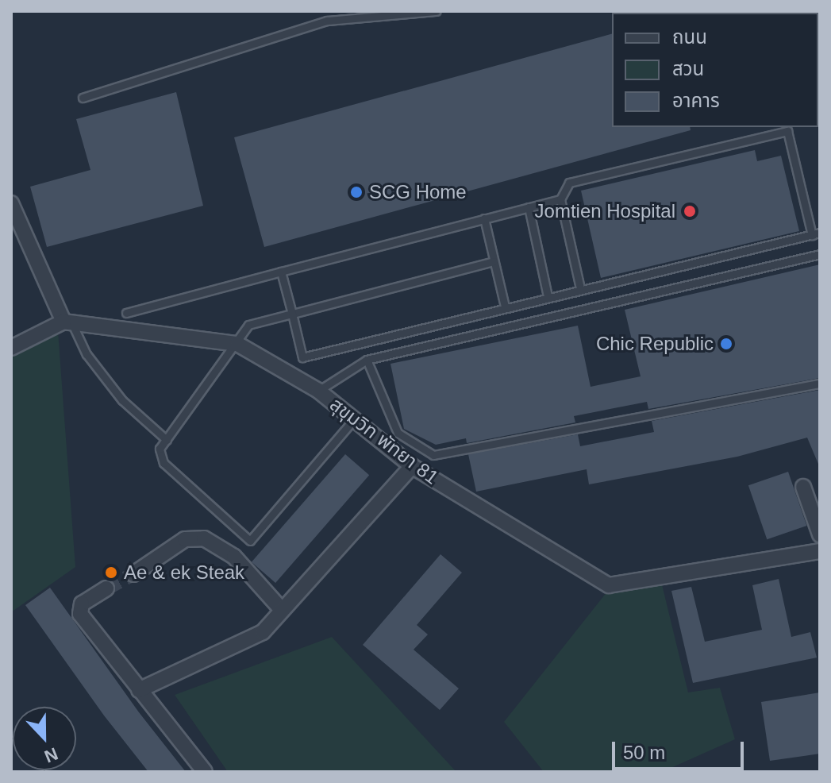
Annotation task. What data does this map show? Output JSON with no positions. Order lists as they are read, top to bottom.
{
  "streets": {
    "street": ["สุขุมวิท พัทยา 81"]
  },
  "places": [
    "SCG Home",
    "Jomtien Hospital",
    "Chic Republic",
    "Ae & ek Steak"
  ],
  "legend": ["ถนน", "สวน", "อาคาร"],
  "scale_bar": "50 m",
  "north": "bottom"
}
